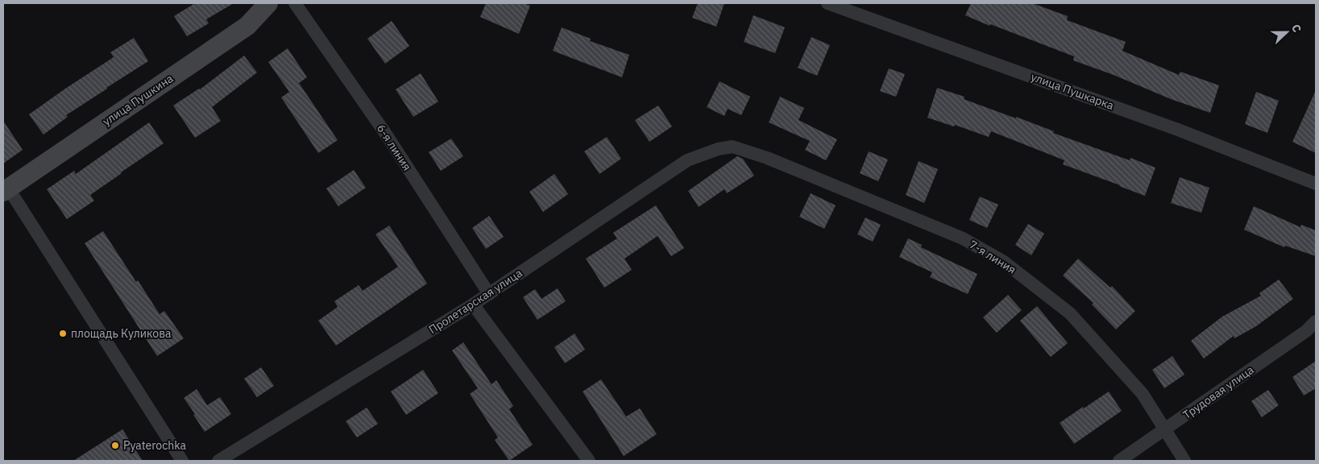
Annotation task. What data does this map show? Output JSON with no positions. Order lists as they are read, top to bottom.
{
  "streets": {
    "street": [
      "улица Пушкарка",
      "улица Пушкина",
      "6-я линия",
      "7-я линия",
      "Пролетарская улица",
      "Трудовая улица"
    ]
  },
  "crossings": [
    ["6-я линия", "Пролетарская улица"],
    ["7-я линия", "Пролетарская улица"],
    ["7-я линия", "Трудовая улица"]
  ],
  "places": ["площадь Куликова", "Pyaterochka"],
  "north": "right"
}
